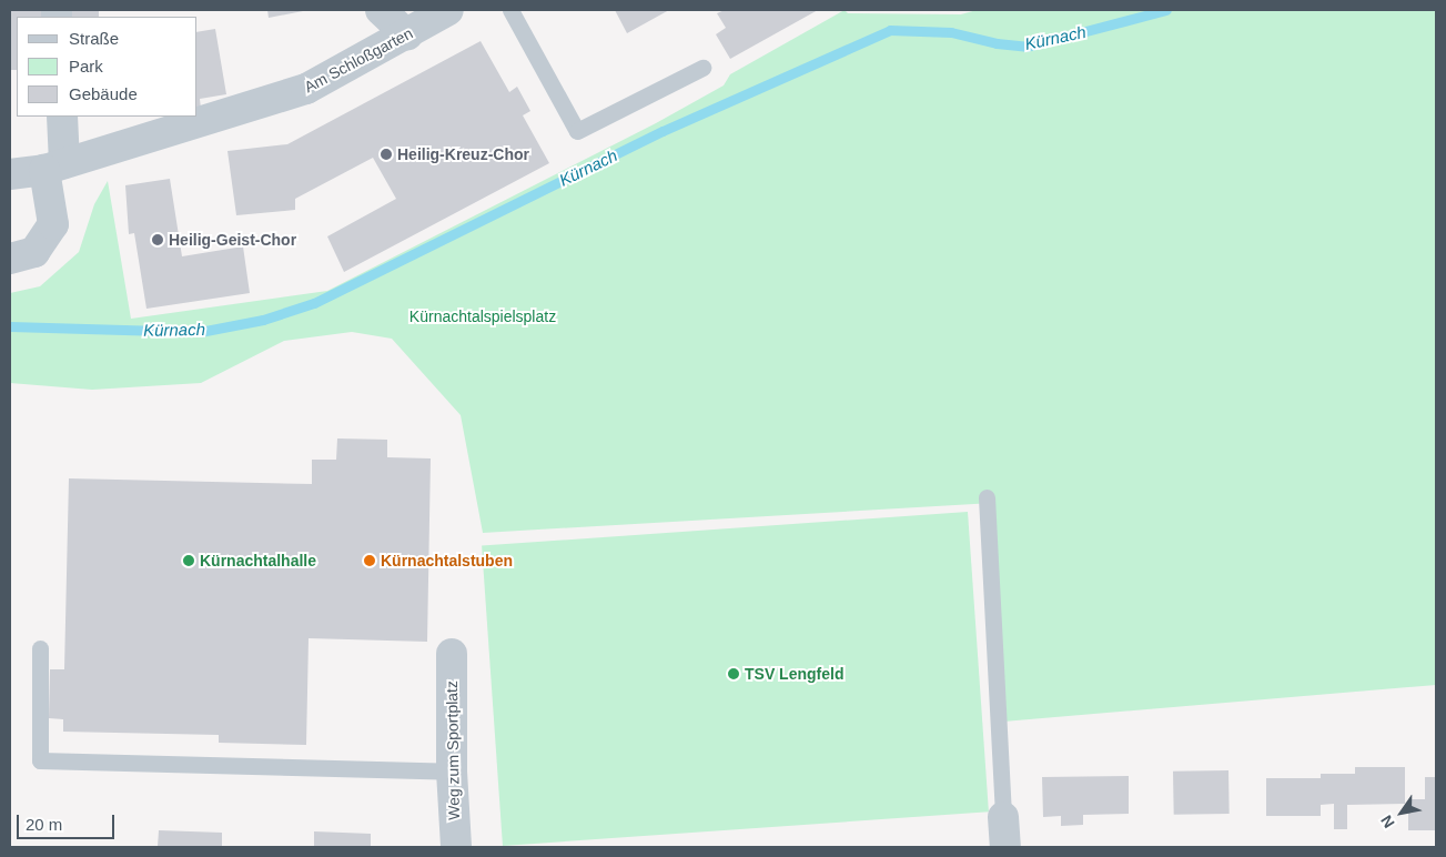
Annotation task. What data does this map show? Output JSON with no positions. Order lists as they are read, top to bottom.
{
  "streets": {
    "street": ["Am Schloßgarten", "Weg zum Sportplatz"]
  },
  "water": ["Kürnach"],
  "parks": ["Kürnachtalspielsplatz"],
  "places": [
    "Heilig-Kreuz-Chor",
    "Heilig-Geist-Chor",
    "Kürnachtalhalle",
    "Kürnachtalstuben",
    "TSV Lengfeld"
  ],
  "legend": ["Straße", "Park", "Gebäude"],
  "scale_bar": "20 m",
  "north": "bottom left"
}
